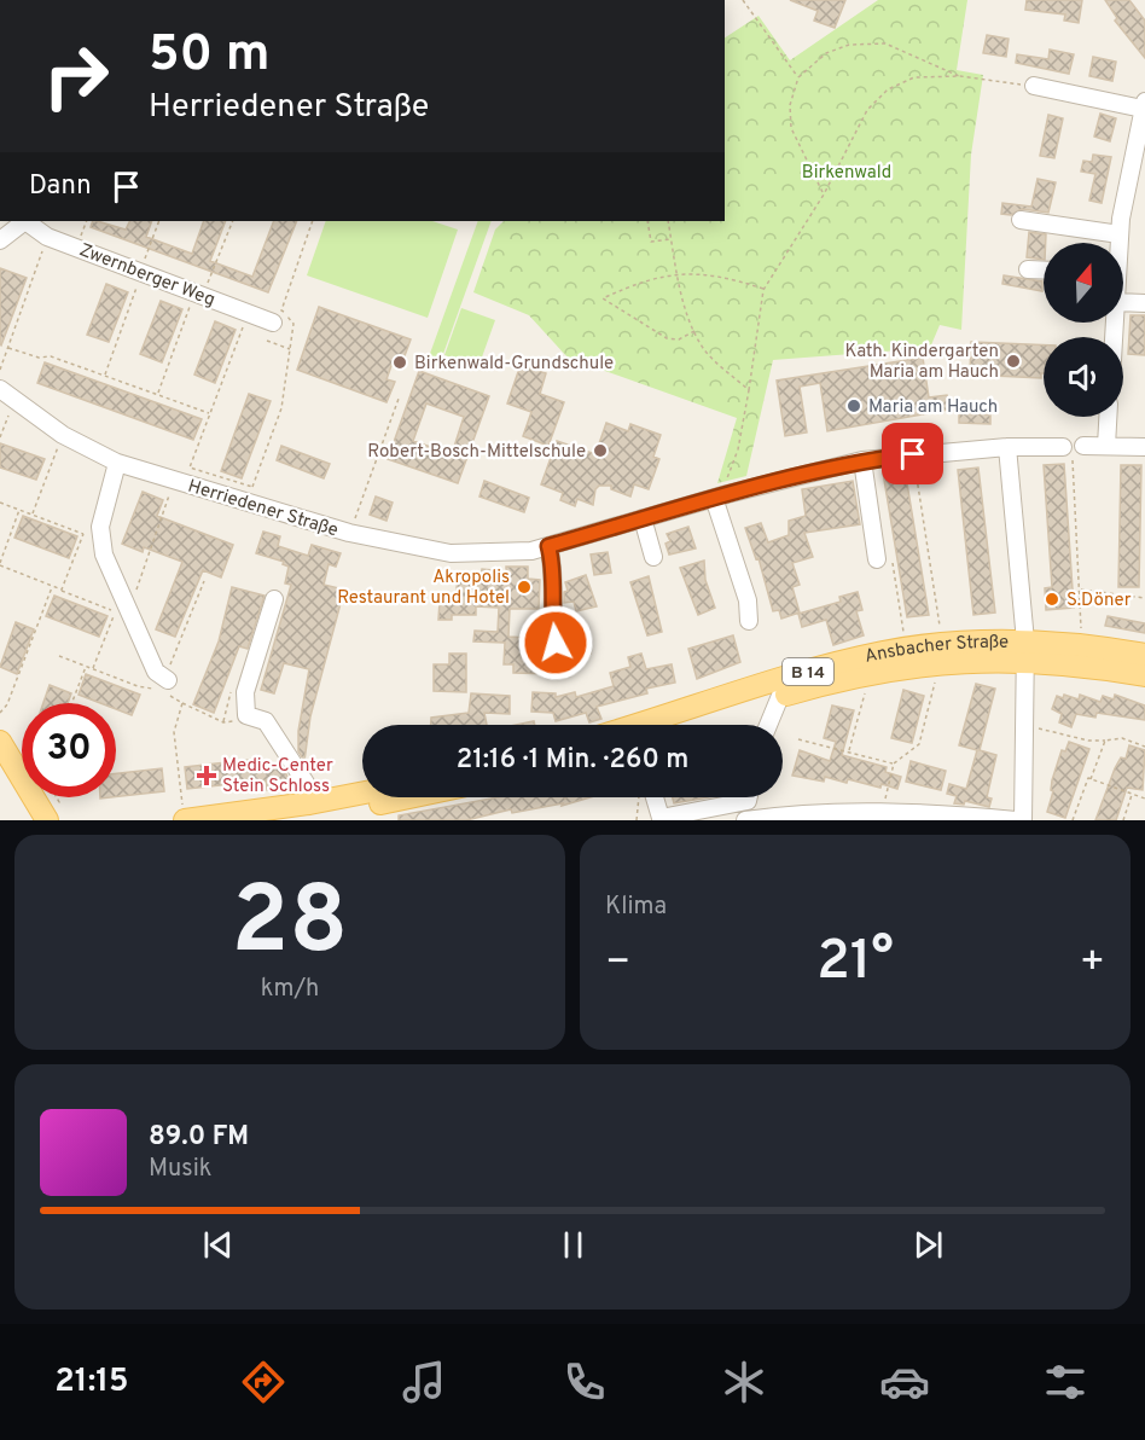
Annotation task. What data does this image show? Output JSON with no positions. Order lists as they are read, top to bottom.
{
  "streets": {
    "main road": ["Ansbacher Straße", "B 14"],
    "street": ["Zwernberger Weg", "Herriedener Straße"]
  },
  "parks": ["Birkenwald"],
  "places": {
    "other": [
      "Kath. Kindergarten Maria am Hauch",
      "Birkenwald-Grundschule",
      "Maria am Hauch",
      "Robert-Bosch-Mittelschule",
      "Akropolis Restaurant und Hotel",
      "S.Döner"
    ],
    "health": ["Medic-Center Stein Schloss"]
  },
  "north": "top",
  "page": {
    "turn": ["50 m", "Herriedener Straße"],
    "then": "Dann",
    "limit": "30",
    "trip": "21:16 · 1 Min. · 260 m",
    "tile": [
      ["28", "km/h"],
      "Klima"
    ],
    "heat": ["−", "21°", "+"],
    "song": ["89.0 FM", "Musik"],
    "tabs": "21:15"
  }
}
